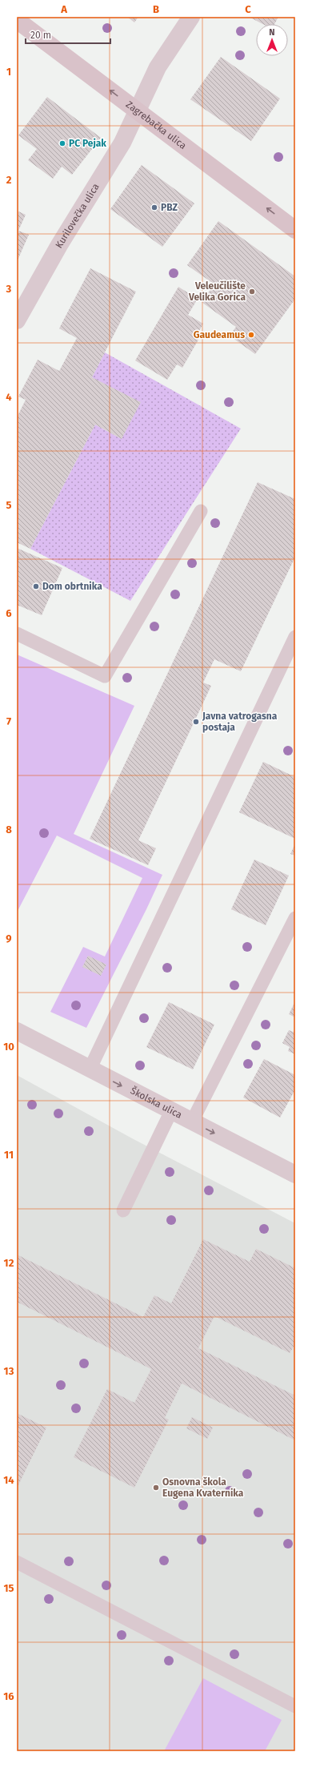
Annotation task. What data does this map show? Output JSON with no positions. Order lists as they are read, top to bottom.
{
  "streets": {
    "main road": ["Zagrebačka ulica"],
    "street": ["Kurilovečka ulica", "Školska ulica"]
  },
  "crossings": [
    ["Zagrebačka ulica", "Kurilovečka ulica"]
  ],
  "one_way": ["Zagrebačka ulica", "Školska ulica"],
  "places": [
    "PC Pejak",
    "PBZ",
    "Veleučilište Velika Gorica",
    "Gaudeamus",
    "Dom obrtnika",
    "Javna vatrogasna postaja",
    "Osnovna škola Eugena Kvaternika"
  ],
  "scale_bar": "20 m",
  "north": "top",
  "grid": {
    "columns": ["A", "B", "C"],
    "rows": [
      "1",
      "2",
      "3",
      "4",
      "5",
      "6",
      "7",
      "8",
      "9",
      "10",
      "11",
      "12",
      "13",
      "14",
      "15",
      "16"
    ]
  }
}
